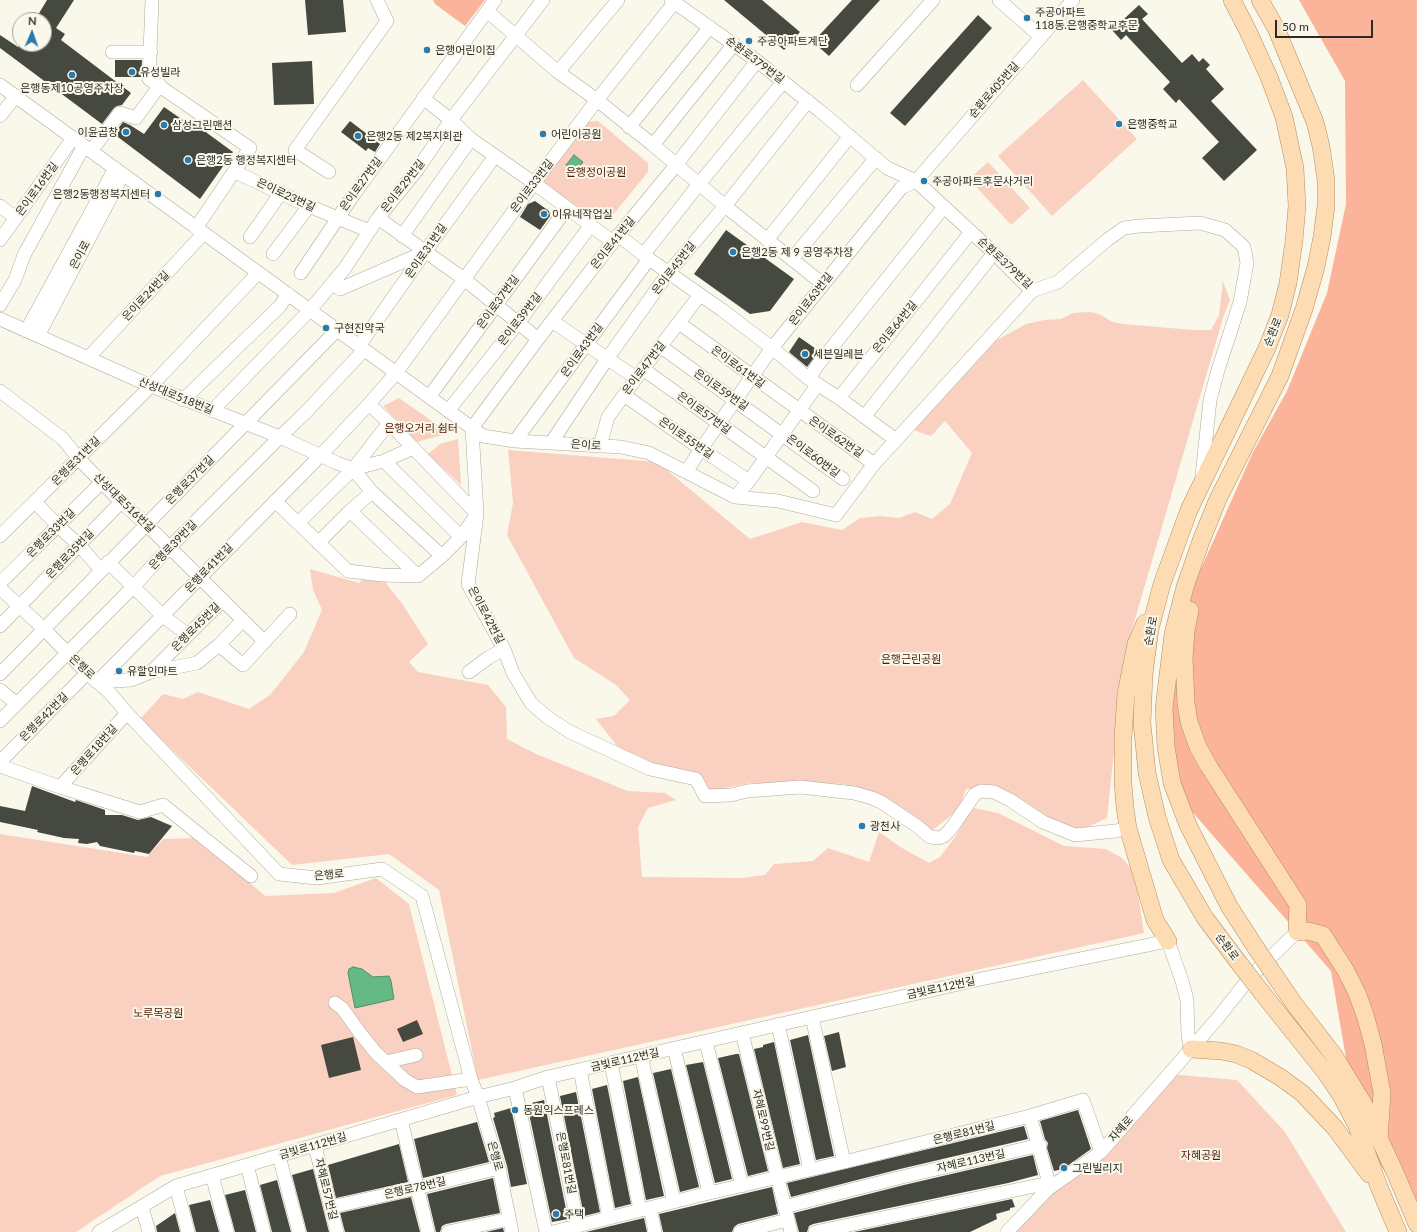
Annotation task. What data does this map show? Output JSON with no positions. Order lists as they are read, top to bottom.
{
  "streets": {
    "main road": ["순환로"],
    "street": [
      "순환로379번길",
      "순환로405번길",
      "은이로27번길",
      "은이로29번길",
      "은이로33번길",
      "은이로16번길",
      "은이로23번길",
      "은이로41번길",
      "은이로31번길",
      "은이로",
      "은이로45번길",
      "은이로24번길",
      "은이로63번길",
      "은이로37번길",
      "은이로39번길",
      "은이로64번길",
      "은이로43번길",
      "은이로61번길",
      "은이로47번길",
      "은이로59번길",
      "산성대로518번길",
      "은이로57번길",
      "은이로62번길",
      "은이로55번길",
      "은이로60번길",
      "은행로31번길",
      "은행로37번길",
      "산성대로516번길",
      "은행로33번길",
      "은행로39번길",
      "은행로35번길",
      "은행로41번길",
      "은이로42번길",
      "은행로45번길",
      "은행로",
      "은행로42번길",
      "은행로18번길",
      "금빛로112번길",
      "자혜로99번길",
      "자혜로",
      "은행로81번길",
      "자혜로113번길",
      "은행로78번길",
      "자혜로57번길"
    ]
  },
  "crossings": [
    ["순환로379번길", "순환로405번길"],
    ["순환로379번길", "은이로33번길"],
    ["순환로379번길", "은이로41번길"],
    ["순환로379번길", "은이로45번길"],
    ["순환로379번길", "은이로63번길"],
    ["순환로379번길", "은이로64번길"],
    ["순환로379번길", "순환로"],
    ["순환로379번길", "은이로43번길"],
    ["순환로405번길", "은이로63번길"],
    ["은이로27번길", "은이로23번길"],
    ["은이로29번길", "은이로33번길"],
    ["은이로29번길", "은이로23번길"],
    ["은이로29번길", "은이로41번길"],
    ["은이로29번길", "은이로31번길"],
    ["은이로29번길", "은이로"],
    ["은이로29번길", "은이로37번길"],
    ["은이로29번길", "은이로39번길"],
    ["은이로33번길", "은이로"],
    ["은이로16번길", "은이로"],
    ["은이로41번길", "은이로"],
    ["은이로41번길", "은이로57번길"],
    ["은이로41번길", "은이로42번길"],
    ["은이로31번길", "은이로"],
    ["은이로", "은이로45번길"],
    ["은이로", "은이로24번길"],
    ["은이로", "은이로63번길"],
    ["은이로", "은이로37번길"],
    ["은이로", "은이로39번길"],
    ["은이로", "은이로43번길"],
    ["은이로", "은이로47번길"],
    ["은이로", "은행로37번길"],
    ["은이로", "은이로42번길"],
    ["은이로45번길", "은이로57번길"],
    ["은이로24번길", "산성대로518번길"],
    ["은이로63번길", "은이로61번길"],
    ["은이로63번길", "은이로59번길"],
    ["은이로63번길", "은이로57번길"],
    ["은이로63번길", "은이로55번길"],
    ["은이로43번길", "은이로57번길"],
    ["은이로61번길", "은이로47번길"],
    ["은이로61번길", "은이로62번길"],
    ["은이로47번길", "은이로59번길"],
    ["은이로47번길", "은이로57번길"],
    ["은이로47번길", "은이로55번길"],
    ["은이로59번길", "은이로60번길"],
    ["산성대로518번길", "은행로31번길"],
    ["산성대로518번길", "은행로37번길"],
    ["산성대로518번길", "은행로39번길"],
    ["산성대로518번길", "은행로41번길"],
    ["은행로31번길", "산성대로516번길"],
    ["은행로37번길", "산성대로516번길"],
    ["은행로37번길", "은행로"],
    ["산성대로516번길", "은행로33번길"],
    ["산성대로516번길", "은행로39번길"],
    ["산성대로516번길", "은행로35번길"],
    ["산성대로516번길", "은행로41번길"],
    ["산성대로516번길", "은행로45번길"],
    ["은행로39번길", "은행로"],
    ["은행로35번길", "은행로"],
    ["은행로41번길", "은행로45번길"],
    ["은행로41번길", "은행로"],
    ["은행로41번길", "은행로42번길"],
    ["은행로45번길", "은행로"],
    ["은행로45번길", "은행로42번길"],
    ["은행로", "은행로42번길"],
    ["은행로", "은행로18번길"],
    ["은행로", "금빛로112번길"],
    ["은행로", "은행로78번길"],
    ["금빛로112번길", "자혜로99번길"],
    ["금빛로112번길", "은행로81번길"],
    ["금빛로112번길", "자혜로57번길"],
    ["자혜로99번길", "은행로81번길"],
    ["자혜로99번길", "자혜로113번길"],
    ["자혜로", "은행로81번길"],
    ["은행로78번길", "자혜로57번길"]
  ],
  "parks": [
    "은행정이공원",
    "은행오거리 쉼터",
    "은행근린공원",
    "노루목공원",
    "자혜공원"
  ],
  "places": [
    "주공아파트 118동.은행중학교후문",
    "주공아파트계단",
    "은행어린이집",
    "유성빌라",
    "은행동제10공영주차장",
    "은행중학교",
    "삼성그린맨션",
    "이윤곱창",
    "어린이공원",
    "은행2동 제2복지회관",
    "은행2동 행정복지센터",
    "주공아파트후문사거리",
    "은행2동행정복지센터",
    "이유네작업실",
    "은행2동 제 9 공영주차장",
    "구현진약국",
    "세븐일레븐",
    "유할인마트",
    "광천사",
    "동원익스프레스",
    "그린빌리지",
    "주택"
  ],
  "scale_bar": "50 m",
  "north": "top"
}
